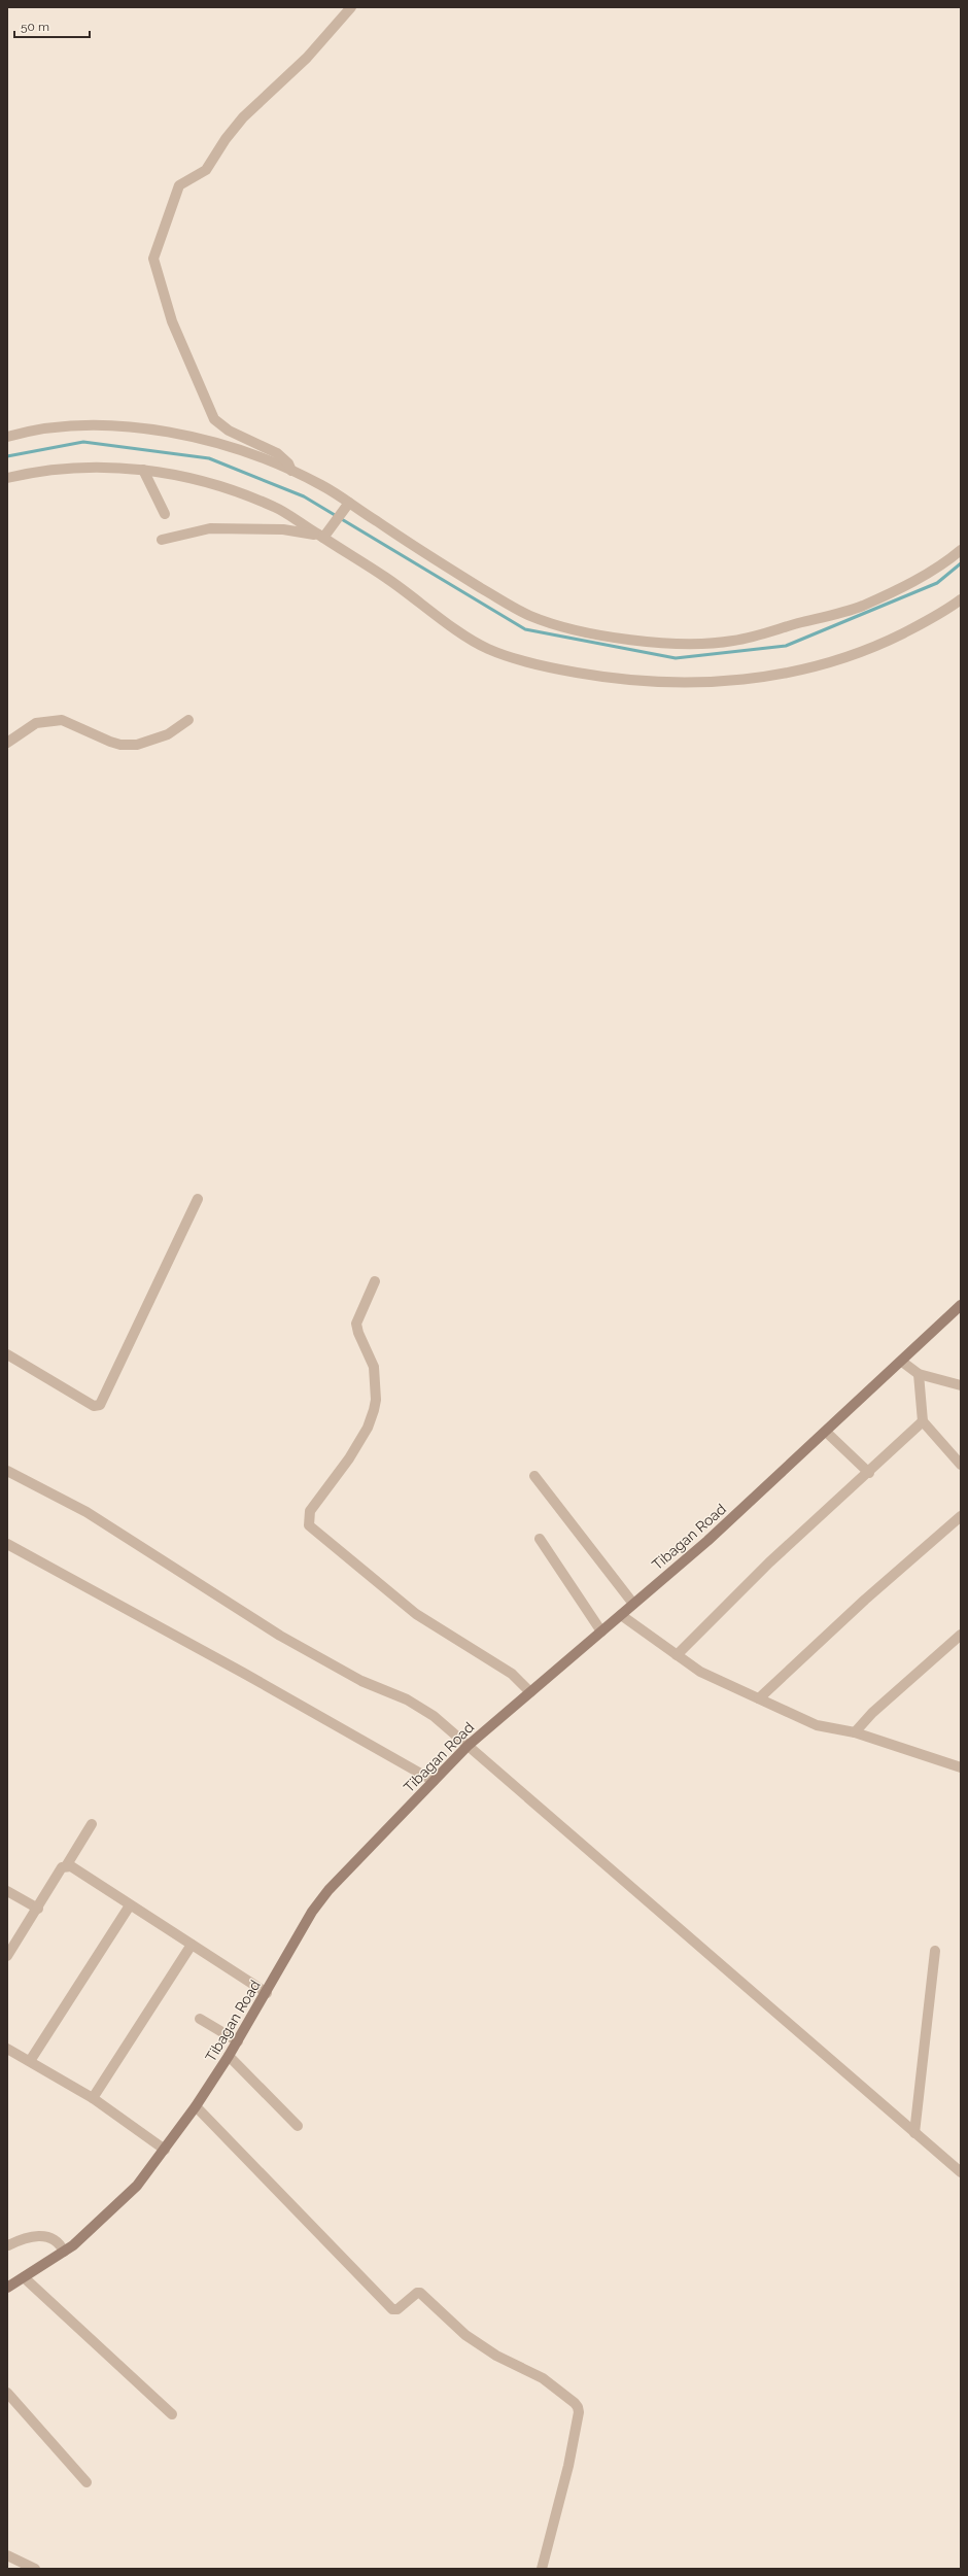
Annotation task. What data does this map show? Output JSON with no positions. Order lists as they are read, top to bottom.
{
  "streets": {
    "main road": ["Tibagan Road"]
  },
  "scale_bar": "50 m"
}
